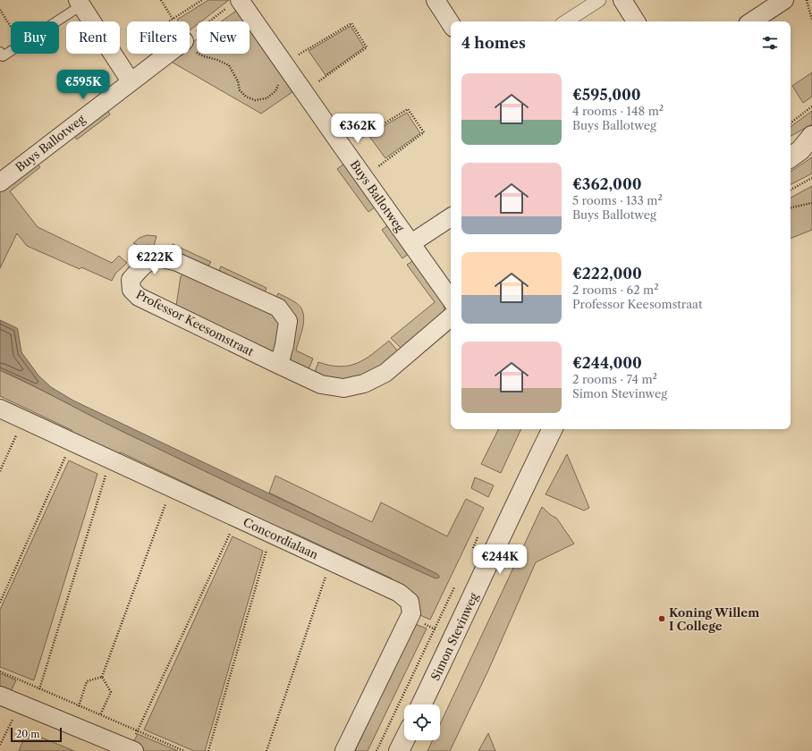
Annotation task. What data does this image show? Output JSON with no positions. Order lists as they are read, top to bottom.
{
  "streets": {
    "street": [
      "Buys Ballotweg",
      "Professor Keesomstraat",
      "Concordialaan",
      "Simon Stevinweg"
    ]
  },
  "places": ["Koning Willem I College"],
  "scale_bar": "20 m",
  "page": {
    "chip": [
      "Buy",
      "Rent",
      "Filters",
      "New"
    ],
    "heading": "4 homes",
    "list": [
      {
        "name": "€595,000",
        "note": "4 rooms · 148 m² · Buys Ballotweg"
      },
      {
        "name": "€362,000",
        "note": "5 rooms · 133 m² · Buys Ballotweg"
      },
      {
        "name": "€222,000",
        "note": "2 rooms · 62 m² · Professor Keesomstraat"
      },
      {
        "name": "€244,000",
        "note": "2 rooms · 74 m² · Simon Stevinweg"
      }
    ],
    "price": [
      "€595K",
      "€362K",
      "€222K",
      "€244K"
    ],
    "scale": "20 m"
  }
}
